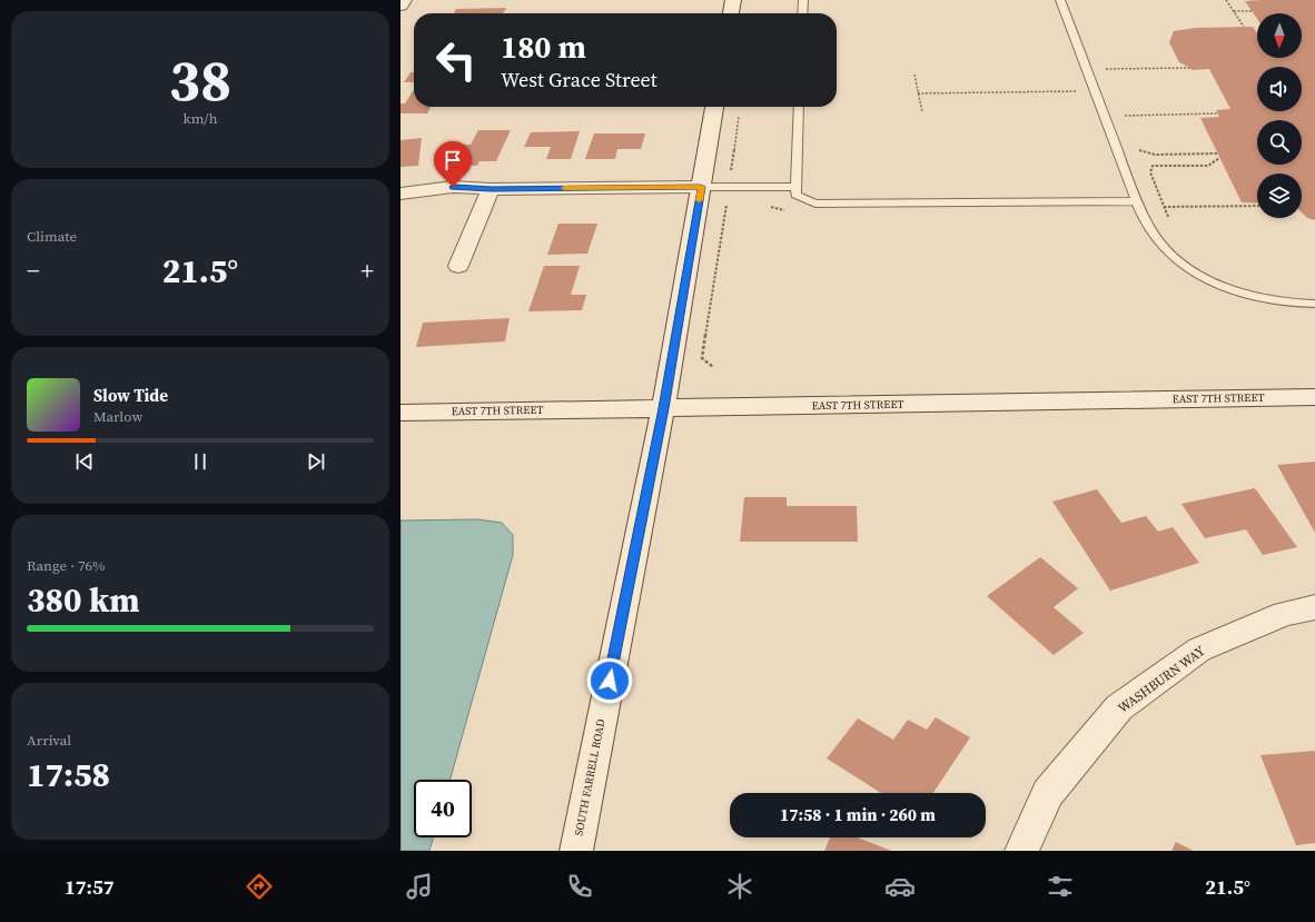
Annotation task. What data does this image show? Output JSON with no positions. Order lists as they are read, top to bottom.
{
  "streets": {
    "street": ["EAST 7TH STREET", "WASHBURN WAY", "SOUTH FARRELL ROAD"]
  },
  "crossings": [
    ["EAST 7TH STREET", "SOUTH FARRELL ROAD"]
  ],
  "north": "bottom",
  "page": {
    "tile": [
      ["38", "km/h"],
      "Climate",
      ["Range · 76%", "380 km"],
      ["Arrival", "17:58"]
    ],
    "turn": ["180 m", "West Grace Street"],
    "heat": ["−", "21.5°", "+"],
    "song": ["Slow Tide", "Marlow"],
    "limit": "40",
    "trip": "17:58 · 1 min · 260 m",
    "tabs": ["17:57", "21.5°"]
  }
}
